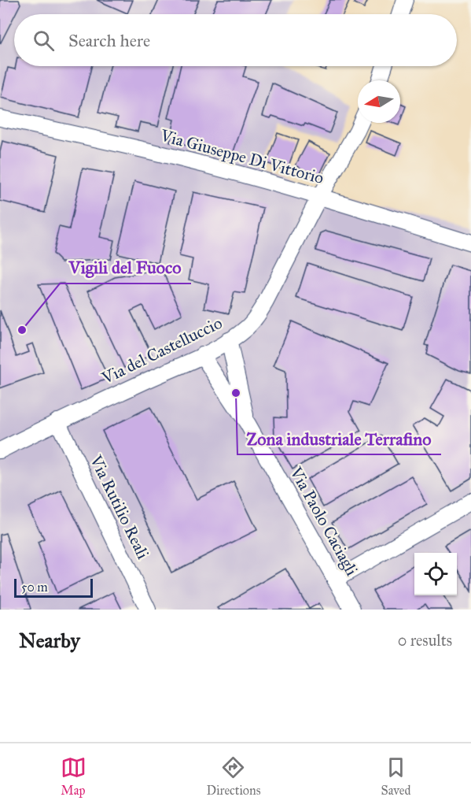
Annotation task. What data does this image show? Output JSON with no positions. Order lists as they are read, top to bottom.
{
  "streets": {
    "street": [
      "Via Giuseppe Di Vittorio",
      "Via del Castelluccio",
      "Via Rutilio Reali",
      "Via Paolo Caciagli"
    ]
  },
  "crossings": [
    ["Via Giuseppe Di Vittorio", "Via del Castelluccio"],
    ["Via del Castelluccio", "Via Rutilio Reali"],
    ["Via del Castelluccio", "Via Paolo Caciagli"]
  ],
  "places": ["Vigili del Fuoco", "Zona industriale Terrafino"],
  "scale_bar": "50 m",
  "north": "left",
  "page": {
    "search": "Search here",
    "scale": "50 m",
    "heading": ["Nearby", "0 results"],
    "nav": ["Map", "Directions", "Saved"]
  }
}
